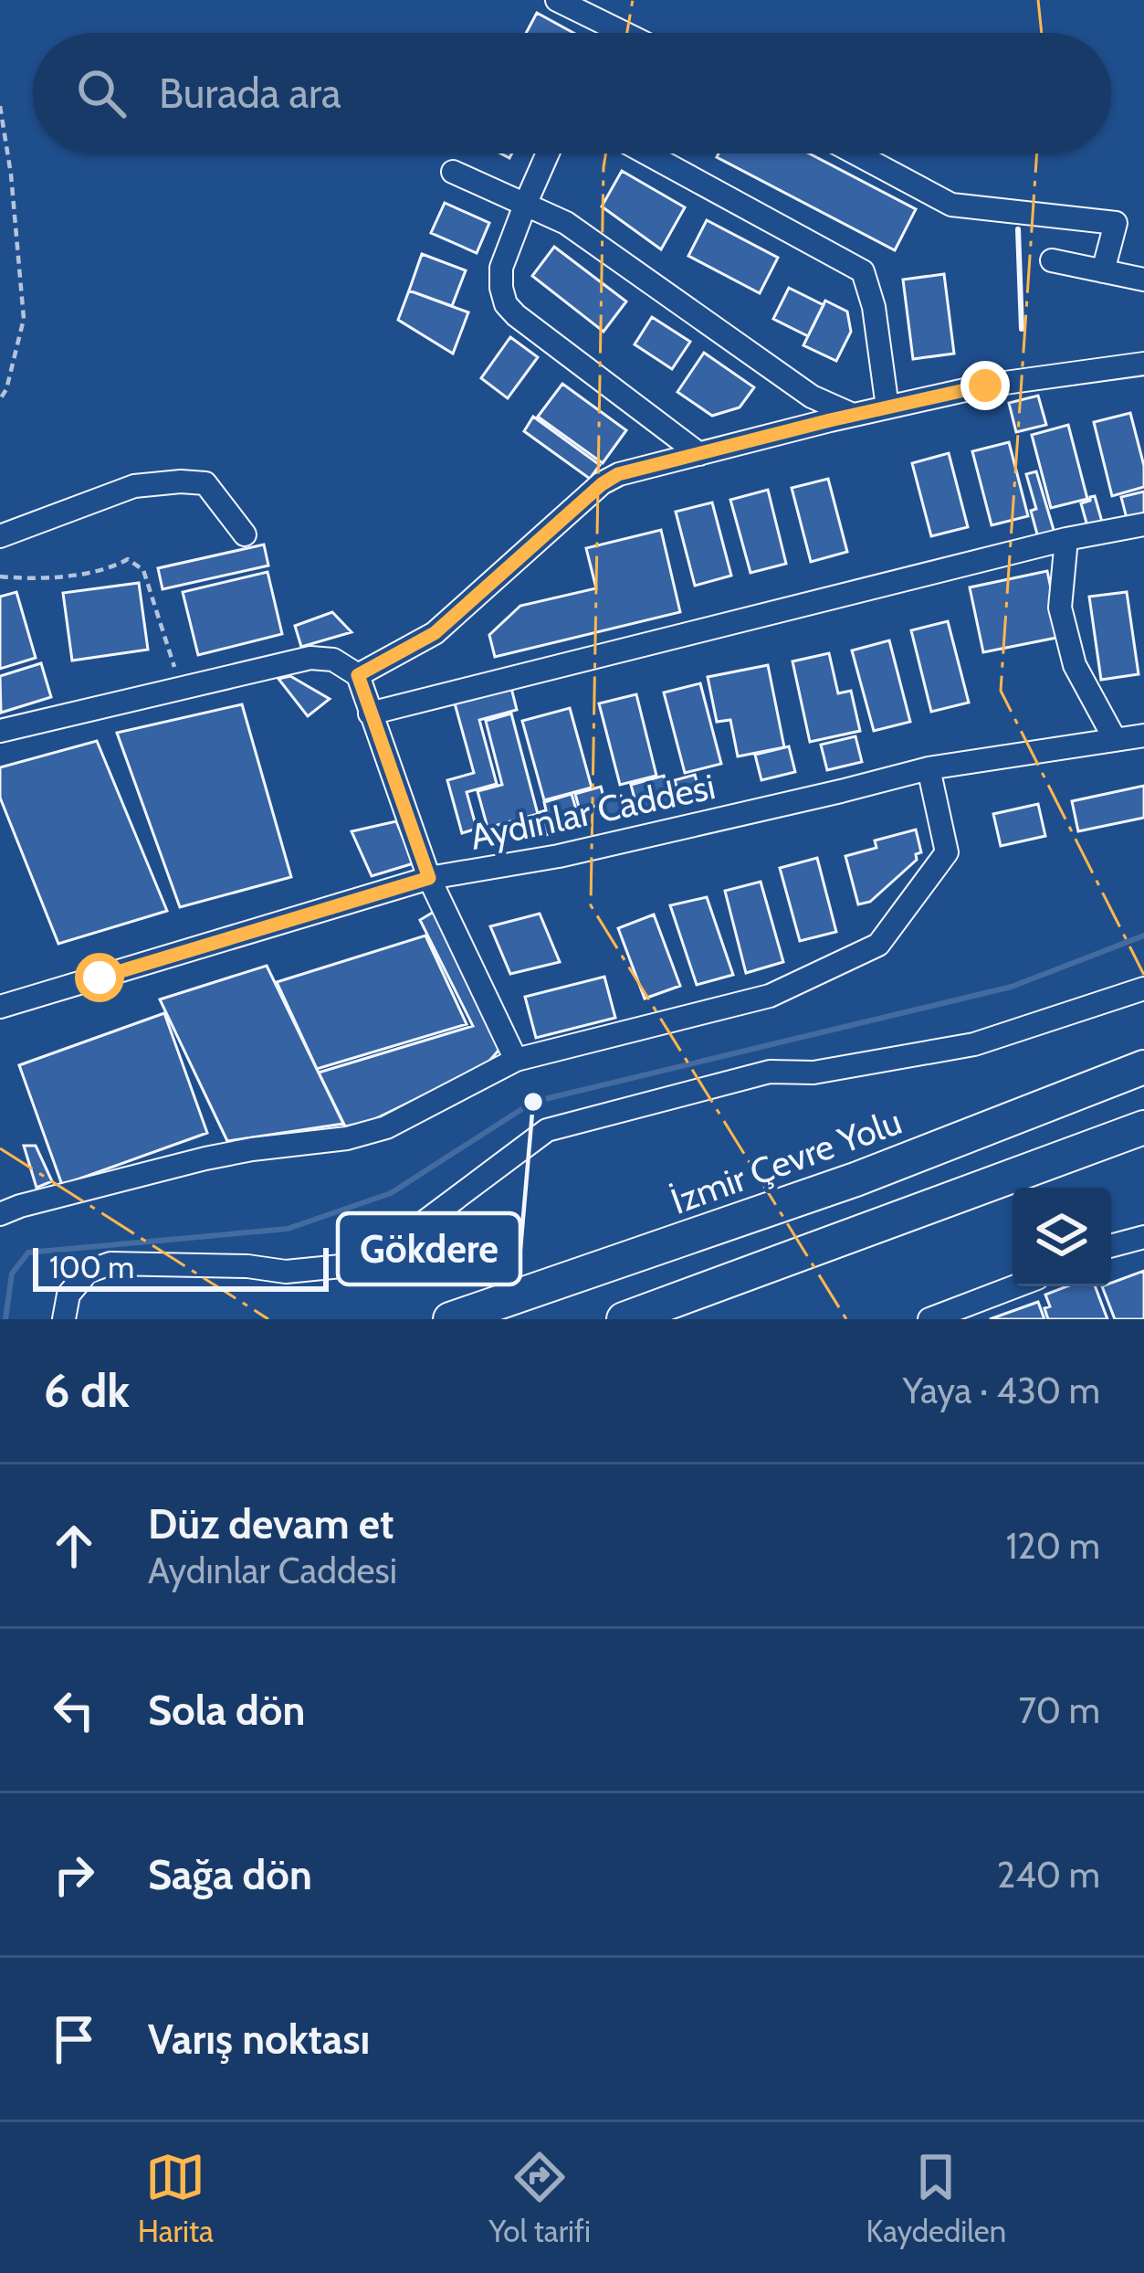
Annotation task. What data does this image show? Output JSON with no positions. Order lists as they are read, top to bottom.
{
  "streets": {
    "highway": ["İzmir Çevre Yolu"],
    "street": ["Aydınlar Caddesi"]
  },
  "places": ["Gökdere"],
  "scale_bar": "100 m",
  "page": {
    "search": "Burada ara",
    "scale": "100 m",
    "heading": ["6 dk", "Yaya · 430 m"],
    "list": [
      ["Düz devam et", "Aydınlar Caddesi", "120 m"],
      ["Sola dön", "70 m"],
      ["Sağa dön", "240 m"],
      "Varış noktası"
    ],
    "nav": ["Harita", "Yol tarifi", "Kaydedilen"]
  }
}
